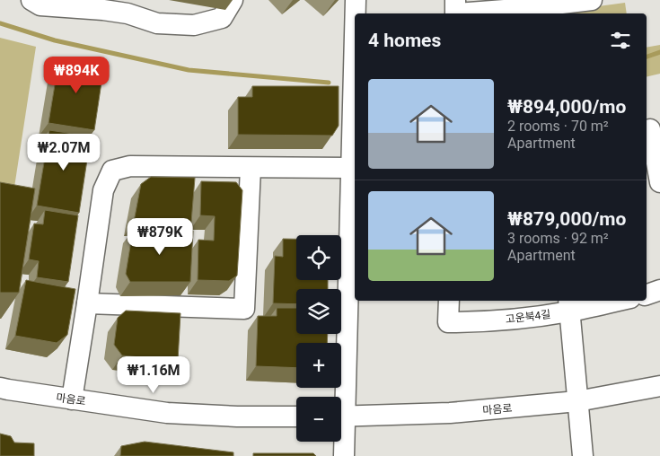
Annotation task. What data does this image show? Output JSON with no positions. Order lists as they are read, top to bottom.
{
  "streets": {
    "street": ["고운북4길", "마음로"]
  },
  "page": {
    "heading": "4 homes",
    "price": [
      "₩894K",
      "₩2.07M",
      "₩879K",
      "₩1.16M"
    ],
    "list": [
      {
        "name": "₩894,000/mo",
        "note": "2 rooms · 70 m² · Apartment"
      },
      {
        "name": "₩879,000/mo",
        "note": "3 rooms · 92 m² · Apartment"
      }
    ],
    "map_buttons": ["+", "−"]
  }
}
